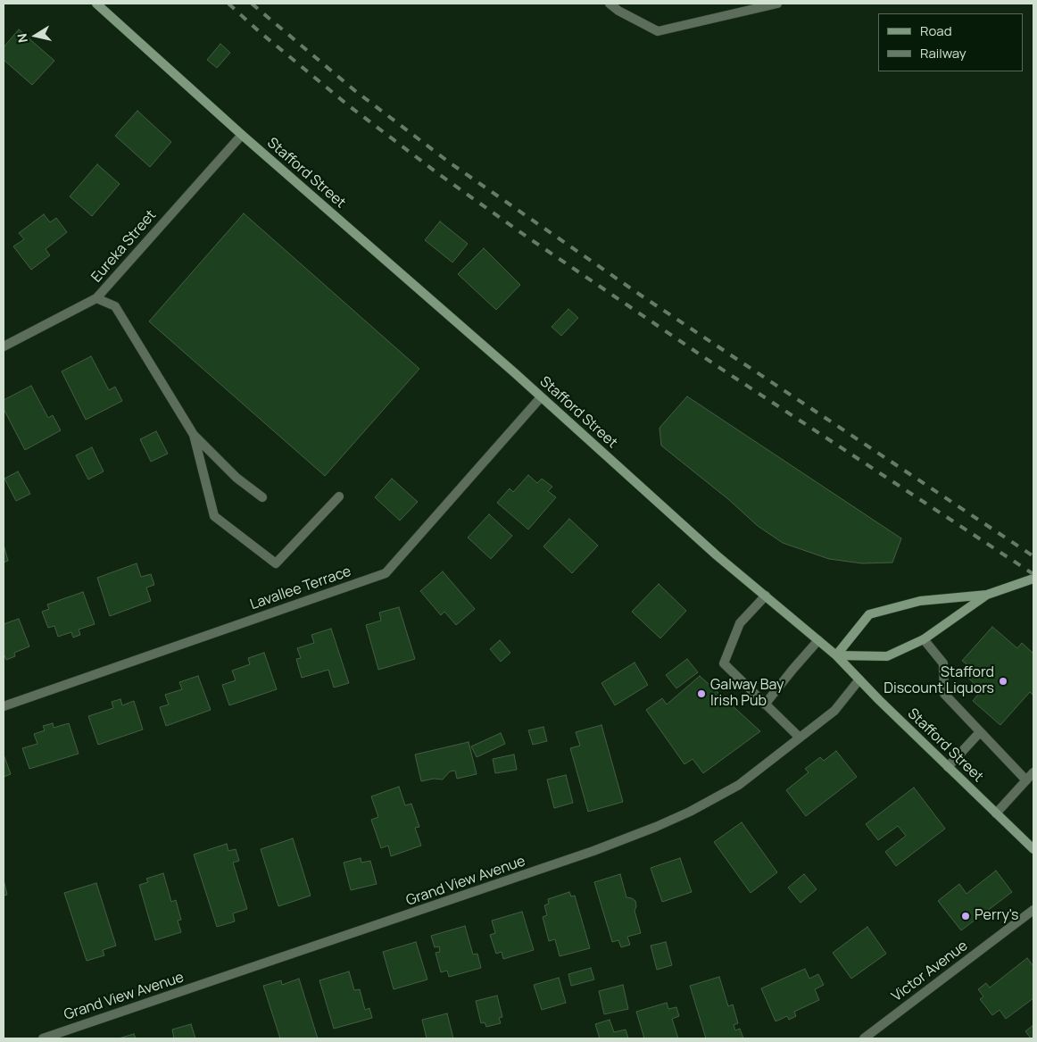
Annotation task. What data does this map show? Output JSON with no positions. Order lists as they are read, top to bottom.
{
  "streets": {
    "main road": ["Stafford Street"],
    "street": [
      "Eureka Street",
      "Lavallee Terrace",
      "Grand View Avenue",
      "Victor Avenue"
    ]
  },
  "crossings": [
    ["Stafford Street", "Eureka Street"],
    ["Stafford Street", "Lavallee Terrace"],
    ["Stafford Street", "Grand View Avenue"]
  ],
  "places": ["Stafford Discount Liquors", "Galway Bay Irish Pub", "Perry's"],
  "legend": ["Road", "Railway"],
  "north": "left"
}
